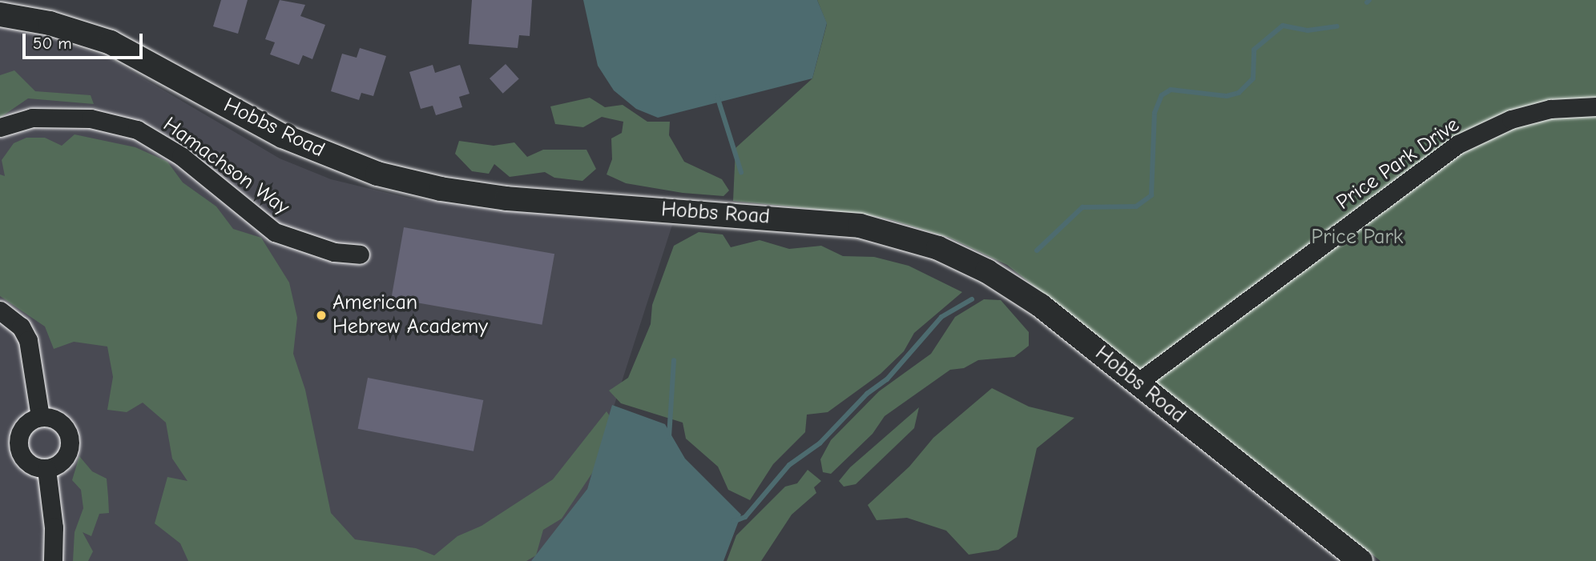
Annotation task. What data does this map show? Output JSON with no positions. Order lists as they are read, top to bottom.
{
  "streets": {
    "street": ["Hobbs Road", "Price Park Drive", "Hamachson Way"]
  },
  "crossings": [
    ["Hobbs Road", "Price Park Drive"]
  ],
  "parks": ["Price Park"],
  "places": ["American Hebrew Academy"],
  "scale_bar": "50 m"
}
